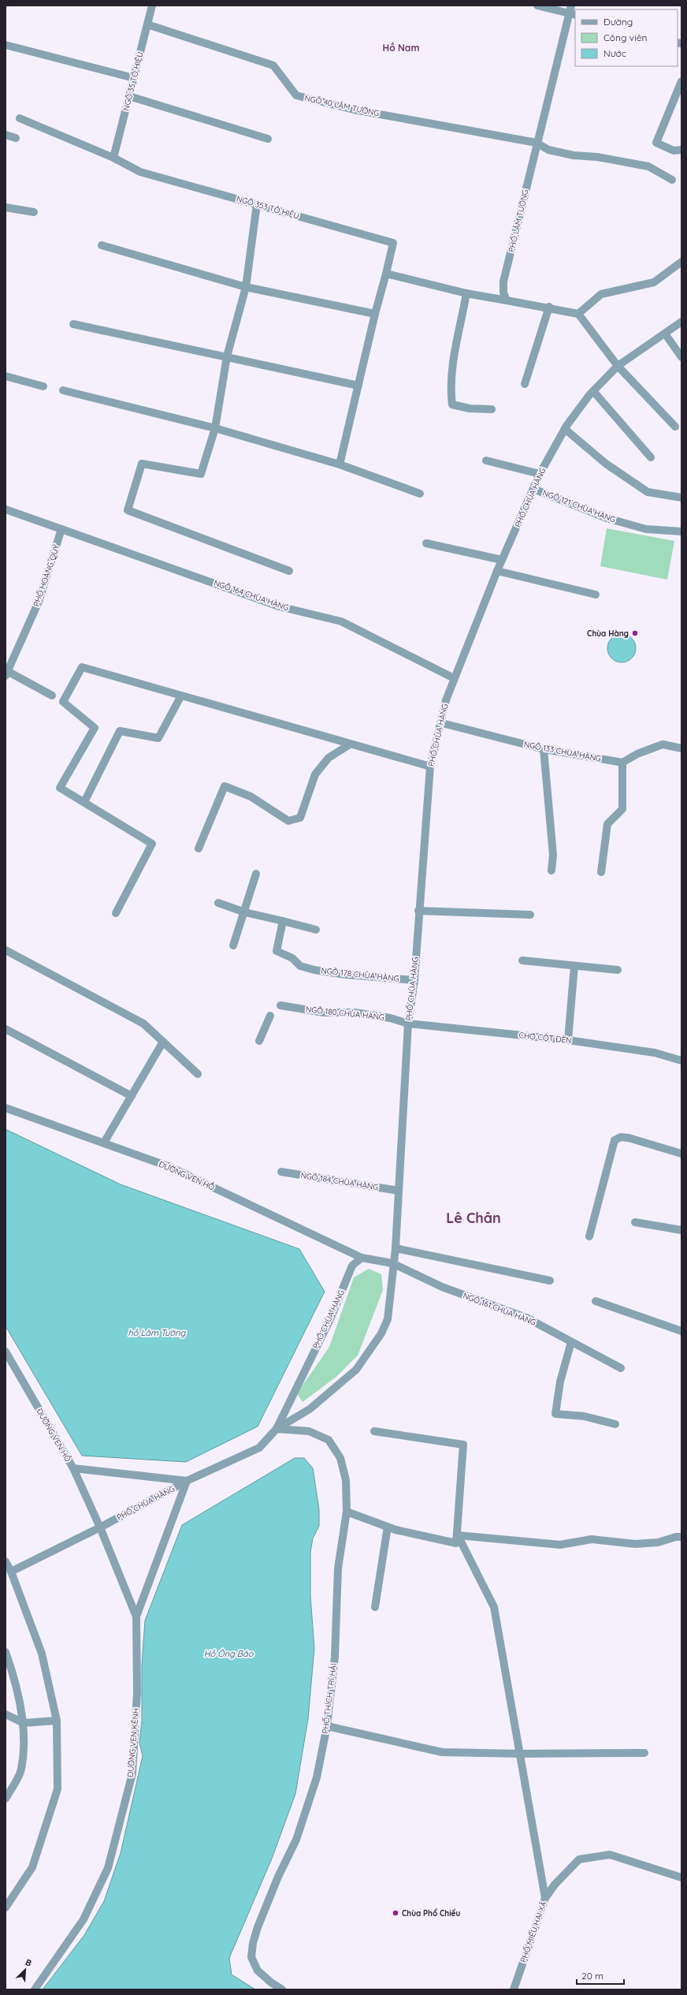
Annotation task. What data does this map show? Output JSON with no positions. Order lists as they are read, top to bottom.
{
  "streets": {
    "street": [
      "NGÕ 35 TÔ HIỆU",
      "NGÕ 40 LÂM TƯỜNG",
      "NGÕ 353 TÔ HIỆU",
      "PHỐ LÂM TƯỜNG",
      "PHỐ CHÙA HÀNG",
      "NGÕ 121 CHÙA HÀNG",
      "PHỐ HOÀNG QUÝ",
      "NGÕ 164 CHÙA HÀNG",
      "NGÕ 133 CHÙA HÀNG",
      "NGÕ 178 CHÙA HÀNG",
      "NGÕ 180 CHÙA HÀNG",
      "CHỢ CỘT ĐÈN",
      "ĐƯỜNG VEN HỒ",
      "NGÕ 184 CHÙA HÀNG",
      "NGÕ 161 CHÙA HÀNG",
      "PHỐ THÍCH TRÍ HẢI",
      "ĐƯỜNG VEN KÊNH",
      "PHỐ MIẾU HAI XÃ"
    ]
  },
  "crossings": [
    ["NGÕ 35 TÔ HIỆU", "NGÕ 40 LÂM TƯỜNG"],
    ["NGÕ 35 TÔ HIỆU", "NGÕ 353 TÔ HIỆU"],
    ["NGÕ 40 LÂM TƯỜNG", "PHỐ LÂM TƯỜNG"],
    ["PHỐ CHÙA HÀNG", "NGÕ 121 CHÙA HÀNG"],
    ["PHỐ CHÙA HÀNG", "NGÕ 164 CHÙA HÀNG"],
    ["PHỐ CHÙA HÀNG", "NGÕ 133 CHÙA HÀNG"],
    ["PHỐ CHÙA HÀNG", "NGÕ 178 CHÙA HÀNG"],
    ["PHỐ CHÙA HÀNG", "NGÕ 180 CHÙA HÀNG"],
    ["PHỐ CHÙA HÀNG", "CHỢ CỘT ĐÈN"],
    ["PHỐ CHÙA HÀNG", "ĐƯỜNG VEN HỒ"],
    ["PHỐ CHÙA HÀNG", "NGÕ 184 CHÙA HÀNG"],
    ["PHỐ CHÙA HÀNG", "NGÕ 161 CHÙA HÀNG"],
    ["PHỐ CHÙA HÀNG", "PHỐ THÍCH TRÍ HẢI"],
    ["PHỐ CHÙA HÀNG", "ĐƯỜNG VEN KÊNH"],
    ["PHỐ HOÀNG QUÝ", "NGÕ 164 CHÙA HÀNG"],
    ["NGÕ 180 CHÙA HÀNG", "CHỢ CỘT ĐÈN"],
    ["ĐƯỜNG VEN HỒ", "ĐƯỜNG VEN KÊNH"]
  ],
  "districts": ["Hồ Nam", "Lê Chân"],
  "water": ["hồ Lâm Tường", "Hồ Ông Báo"],
  "places": ["Chùa Hàng", "Chùa Phổ Chiếu"],
  "legend": ["Đường", "Công viên", "Nước"],
  "scale_bar": "20 m",
  "north": "top right"
}
